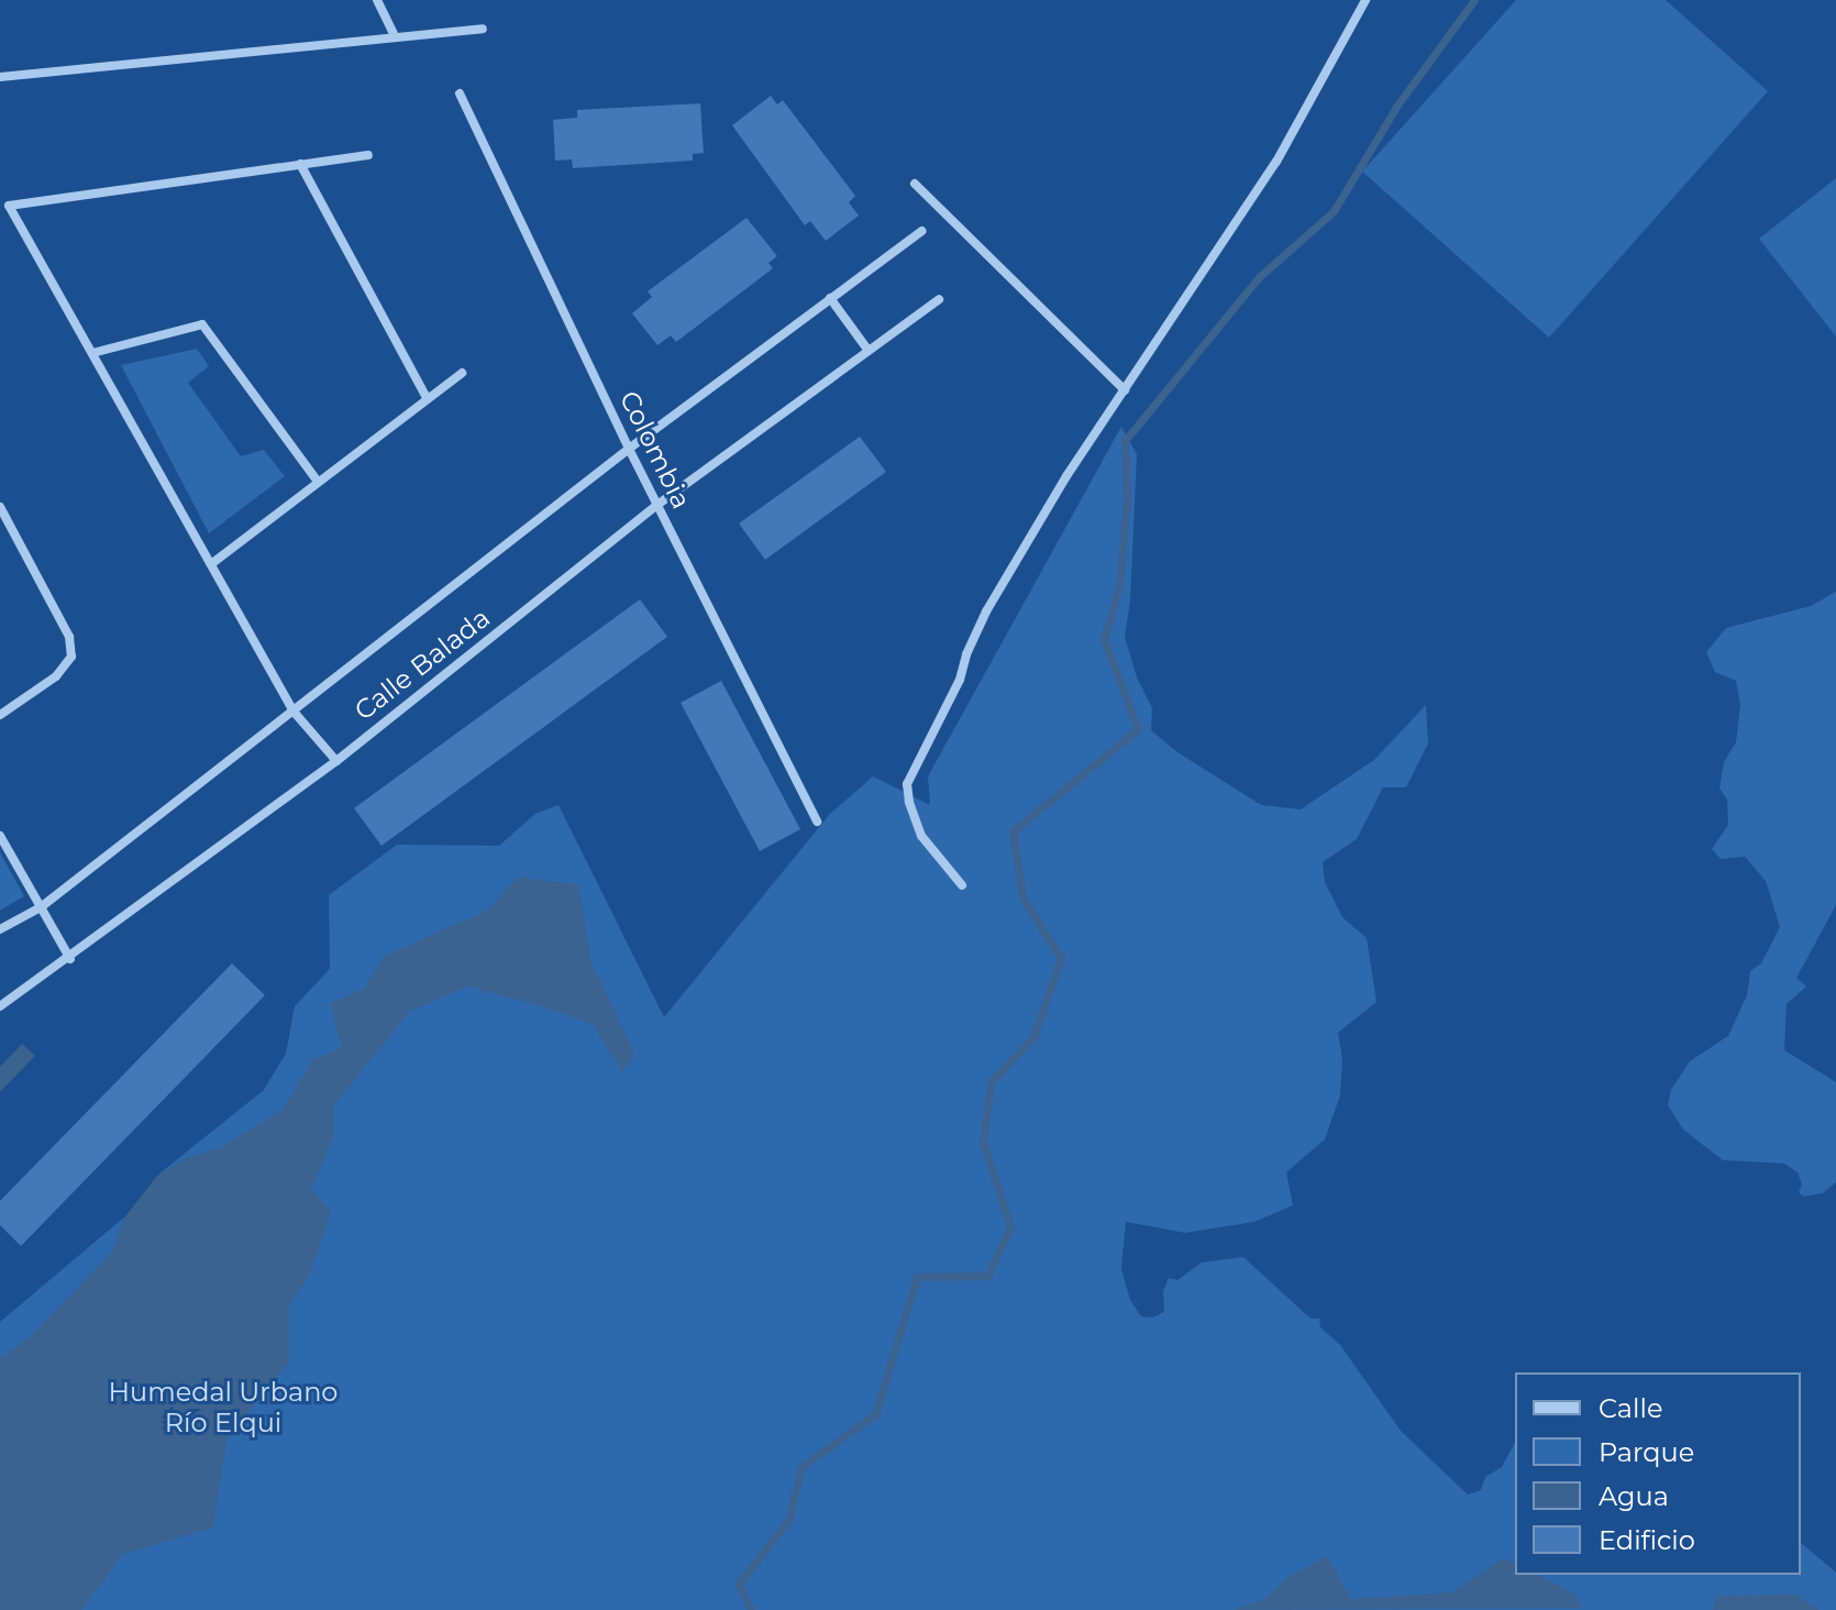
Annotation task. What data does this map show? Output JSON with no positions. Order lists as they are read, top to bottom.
{
  "streets": {
    "street": ["Colombia", "Calle Balada"]
  },
  "crossings": [
    ["Colombia", "Calle Balada"]
  ],
  "parks": ["Humedal Urbano Río Elqui"],
  "legend": [
    "Calle",
    "Parque",
    "Agua",
    "Edificio"
  ]
}
